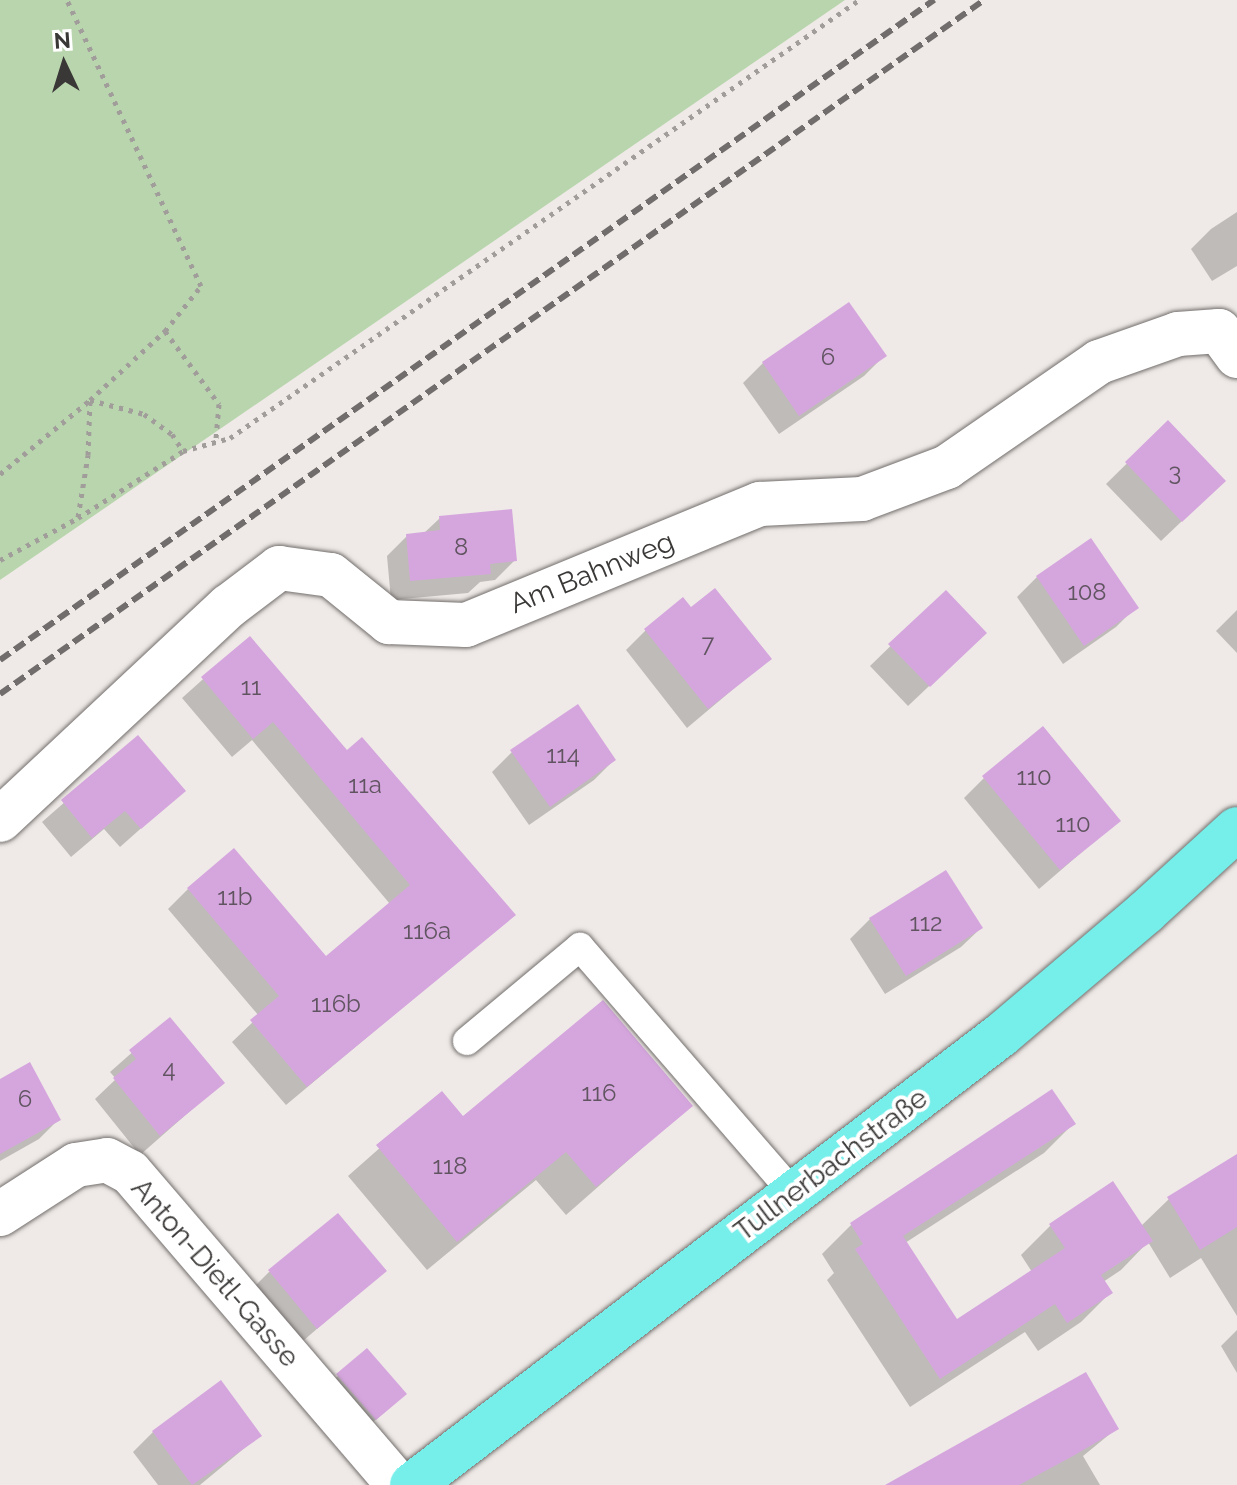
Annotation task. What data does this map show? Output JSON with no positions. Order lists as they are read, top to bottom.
{
  "streets": {
    "main road": ["Tullnerbachstraße"],
    "street": ["Am Bahnweg", "Anton-Dietl-Gasse"]
  },
  "house_numbers": [
    "6",
    "3",
    "8",
    "108",
    "7",
    "11",
    "114",
    "110",
    "11a",
    "110",
    "11b",
    "112",
    "116a",
    "116b",
    "4",
    "116",
    "6",
    "118"
  ],
  "north": "top"
}
